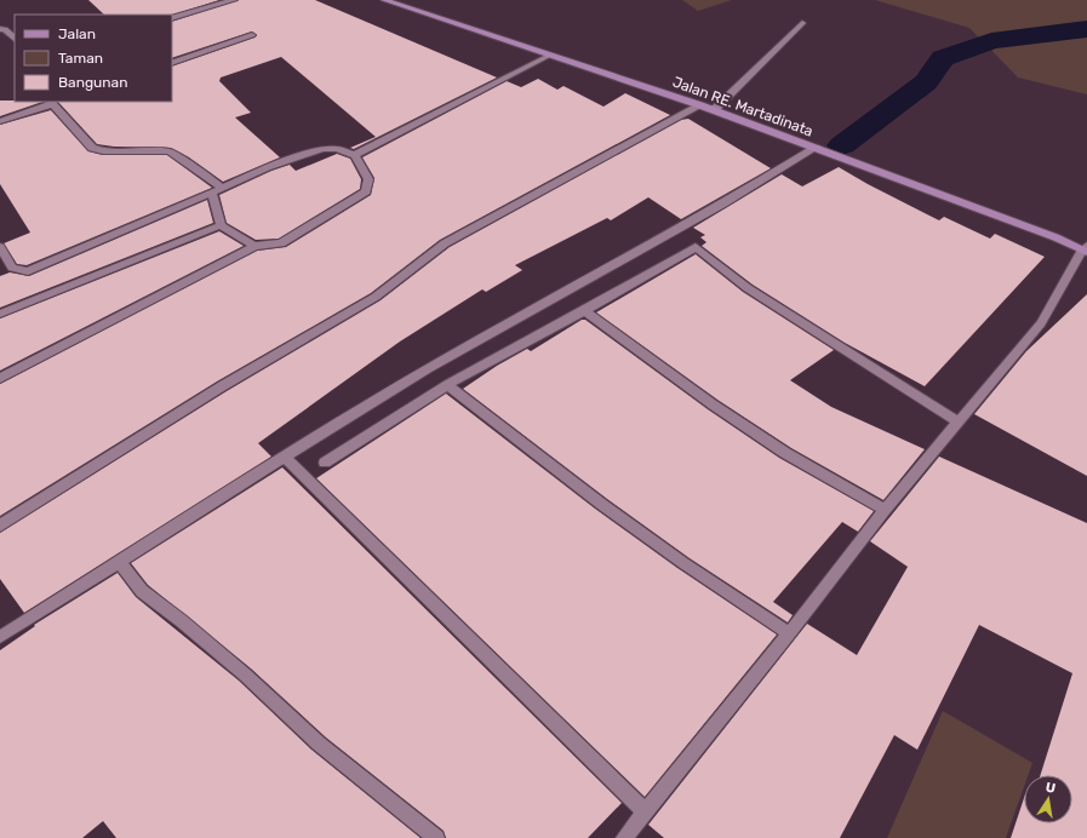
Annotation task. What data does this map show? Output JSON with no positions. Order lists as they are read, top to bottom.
{
  "streets": {
    "main road": ["Jalan RE. Martadinata"]
  },
  "legend": ["Jalan", "Taman", "Bangunan"],
  "north": "top"
}
